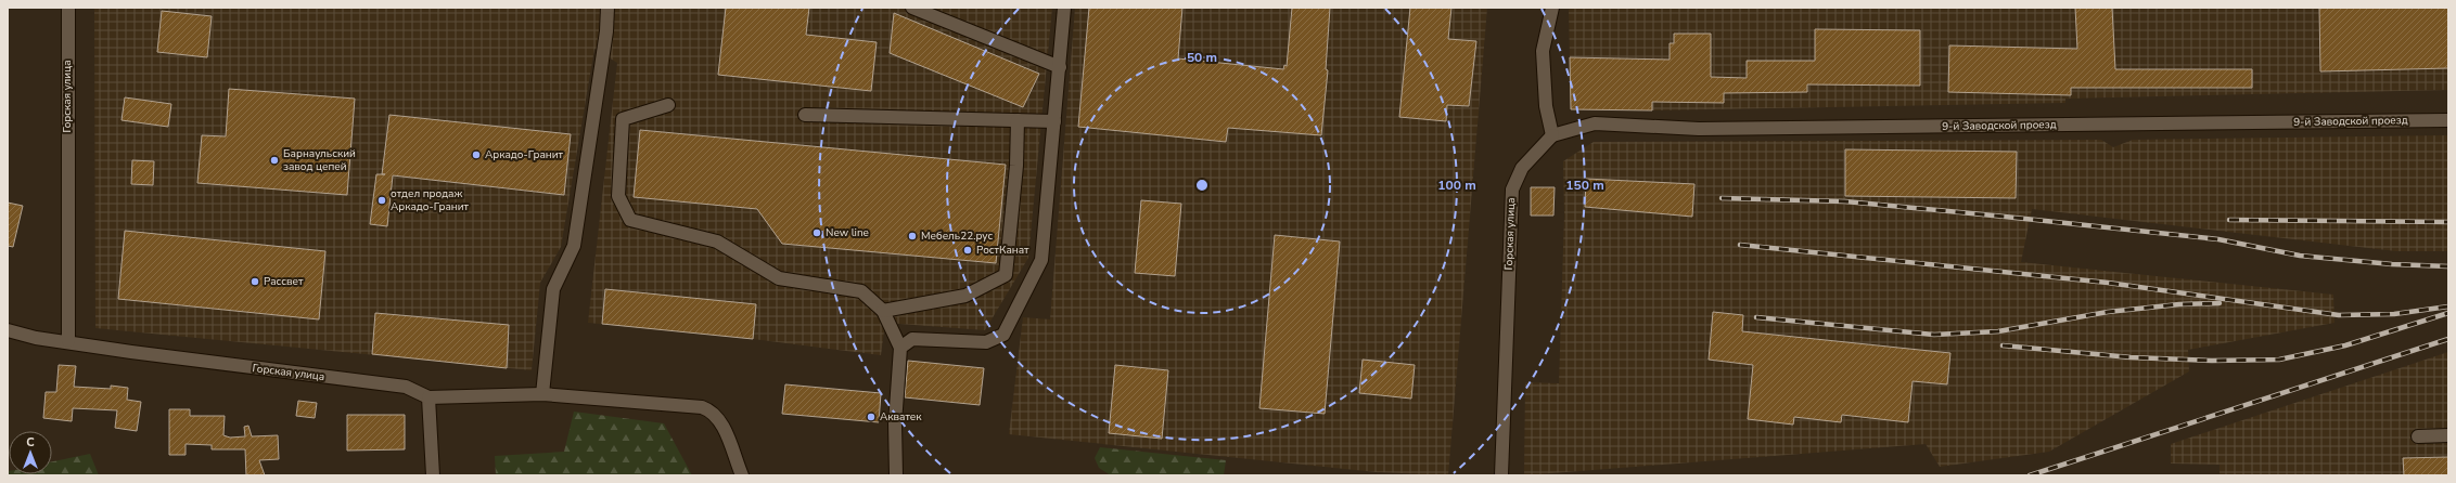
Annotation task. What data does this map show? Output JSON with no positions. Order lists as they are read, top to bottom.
{
  "streets": {
    "street": ["Горская улица", "9-й Заводской проезд"]
  },
  "crossings": [
    ["Горская улица", "9-й Заводской проезд"]
  ],
  "places": [
    "Аркадо-Гранит",
    "Барнаульский завод цепей",
    "отдел продаж Аркадо-Гранит",
    "New line",
    "Мебель22.рус",
    "РостКанат",
    "Рассвет",
    "Акватек"
  ],
  "north": "top",
  "rings": ["50 m", "100 m", "150 m"]
}
